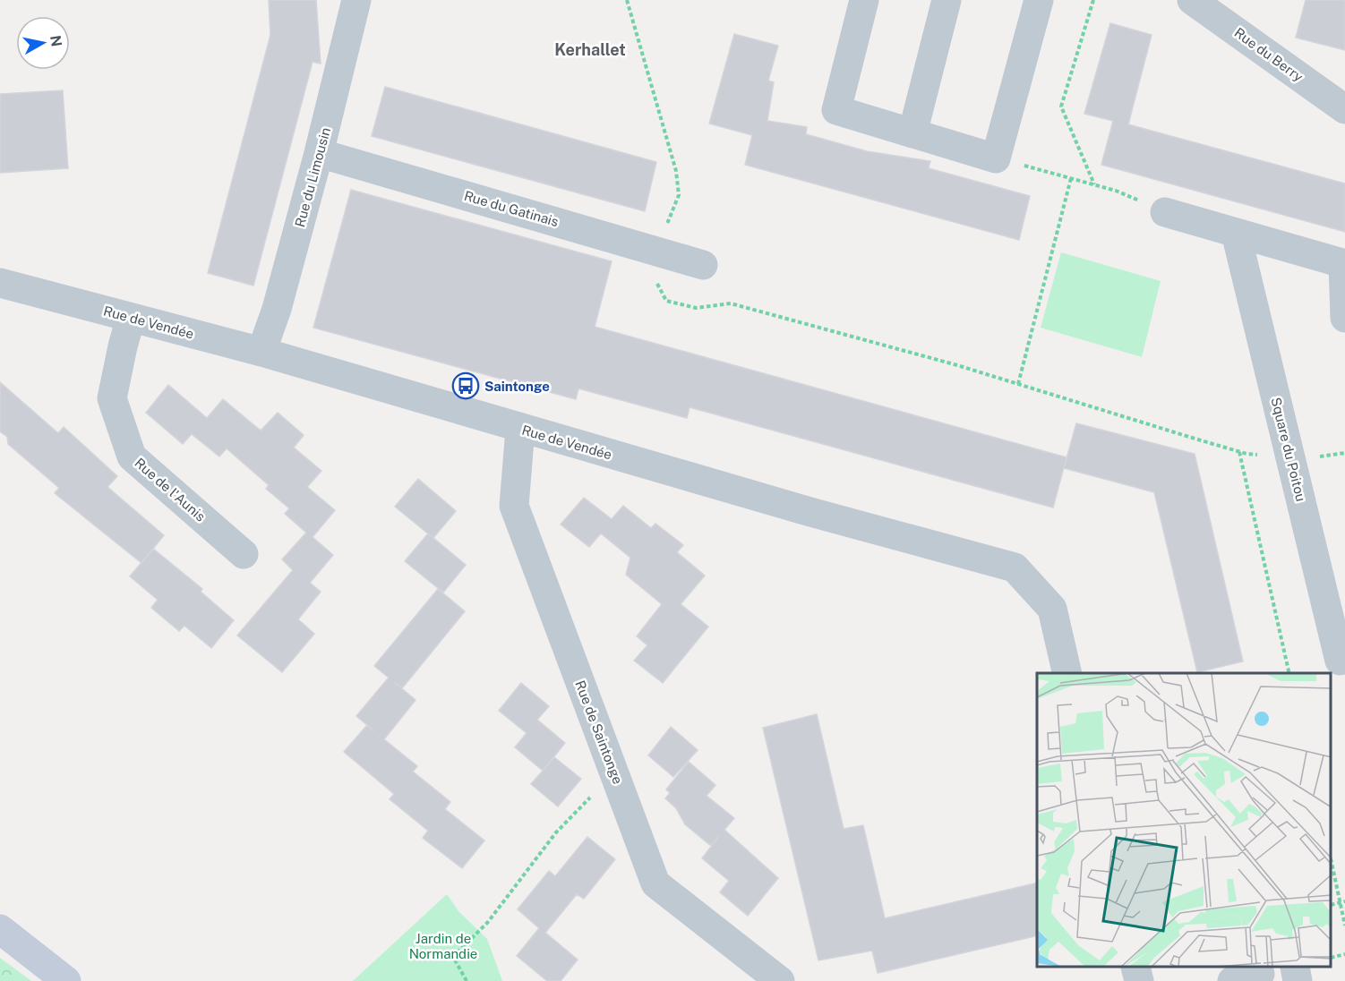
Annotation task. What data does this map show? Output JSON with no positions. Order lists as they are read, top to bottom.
{
  "streets": {
    "street": [
      "Rue du Berry",
      "Rue du Limousin",
      "Rue du Gatinais",
      "Rue de Vendée",
      "Square du Poitou",
      "Rue de l'Aunis",
      "Rue de Saintonge"
    ]
  },
  "crossings": [
    ["Rue du Limousin", "Rue du Gatinais"],
    ["Rue du Limousin", "Rue de Vendée"],
    ["Rue de Vendée", "Rue de l'Aunis"],
    ["Rue de Vendée", "Rue de Saintonge"]
  ],
  "districts": ["Kerhallet"],
  "parks": ["Jardin de Normandie"],
  "places": {
    "bus stop": ["Saintonge"]
  },
  "north": "right"
}
